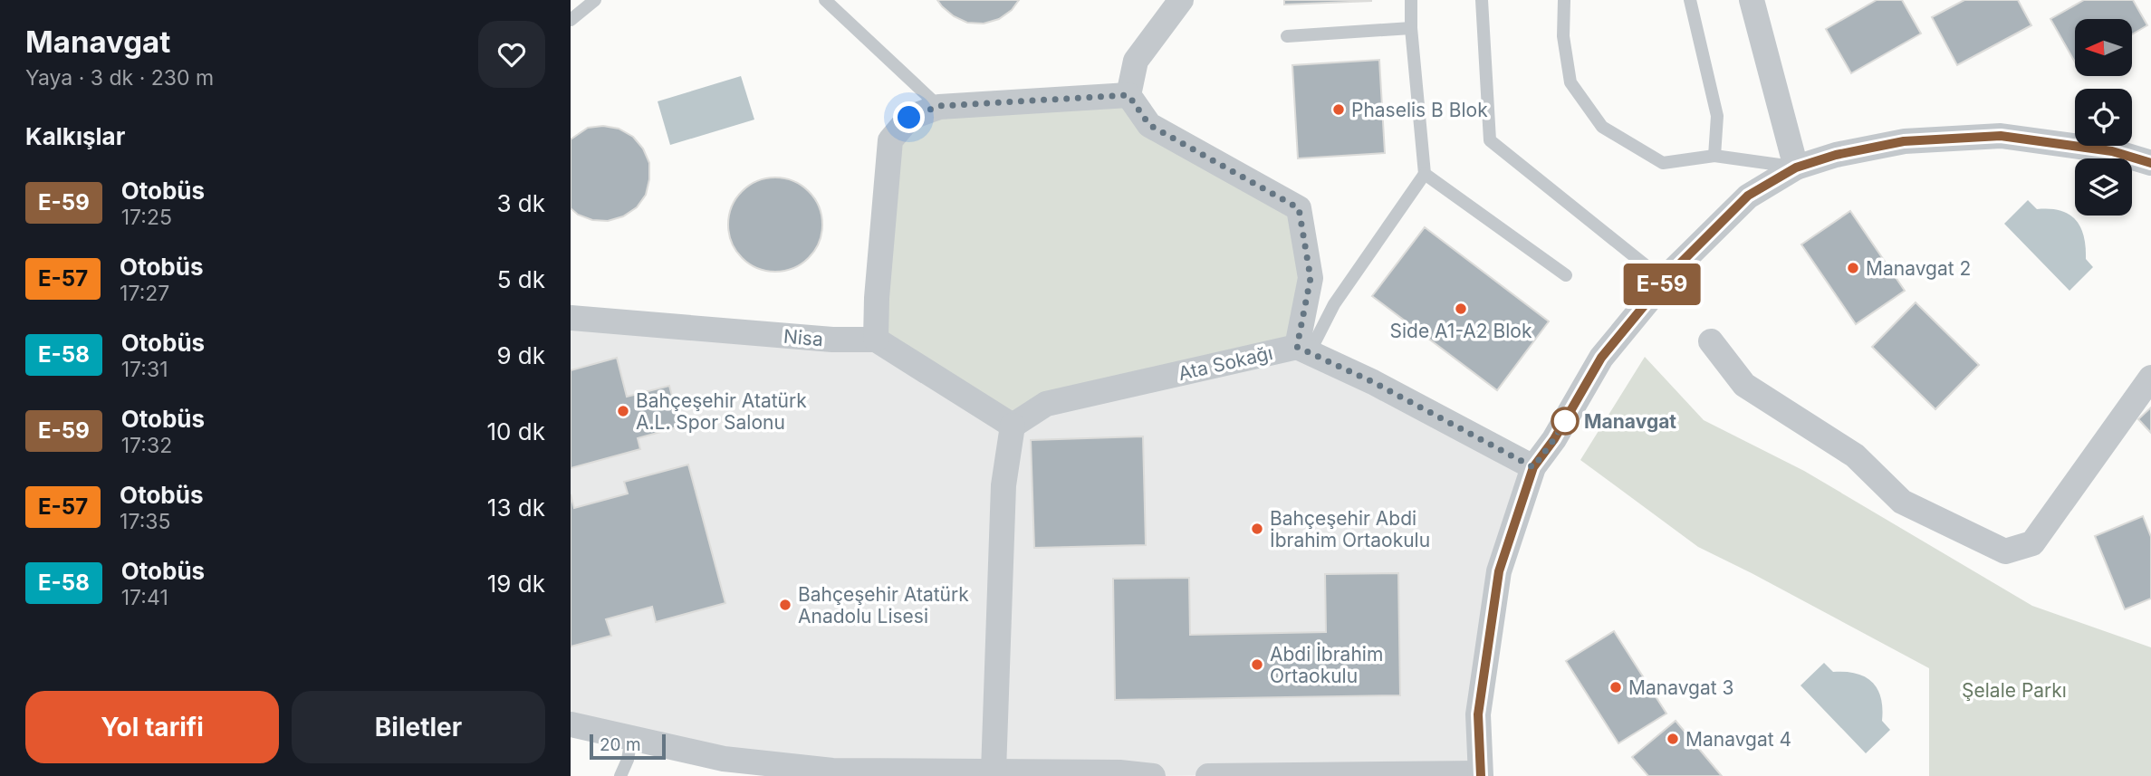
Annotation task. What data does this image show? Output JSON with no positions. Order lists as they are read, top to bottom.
{
  "streets": {
    "street": ["Nisa", "Ata Sokağı"]
  },
  "parks": ["Şelale Parkı"],
  "places": [
    "Phaselis B Blok",
    "Manavgat 2",
    "Side A1-A2 Blok",
    "Bahçeşehir Atatürk A.L. Spor Salonu",
    "Manavgat",
    "Bahçeşehir Abdi İbrahim Ortaokulu",
    "Bahçeşehir Atatürk Anadolu Lisesi",
    "Abdi İbrahim Ortaokulu",
    "Manavgat 3",
    "Manavgat 4"
  ],
  "lines": ["bus line E-59"],
  "scale_bar": "20 m",
  "north": "left",
  "page": {
    "heading": [
      ["Manavgat", "Yaya · 3 dk · 230 m"],
      "Kalkışlar"
    ],
    "on_map": "E-59",
    "list": [
      {
        "mark": "E-59",
        "name": "Otobüs",
        "note": "17:25",
        "value": "3 dk"
      },
      {
        "mark": "E-57",
        "name": "Otobüs",
        "note": "17:27",
        "value": "5 dk"
      },
      {
        "mark": "E-58",
        "name": "Otobüs",
        "note": "17:31",
        "value": "9 dk"
      },
      {
        "mark": "E-59",
        "name": "Otobüs",
        "note": "17:32",
        "value": "10 dk"
      },
      {
        "mark": "E-57",
        "name": "Otobüs",
        "note": "17:35",
        "value": "13 dk"
      },
      {
        "mark": "E-58",
        "name": "Otobüs",
        "note": "17:41",
        "value": "19 dk"
      }
    ],
    "buttons": ["Yol tarifi", "Biletler"],
    "scale": "20 m"
  }
}
